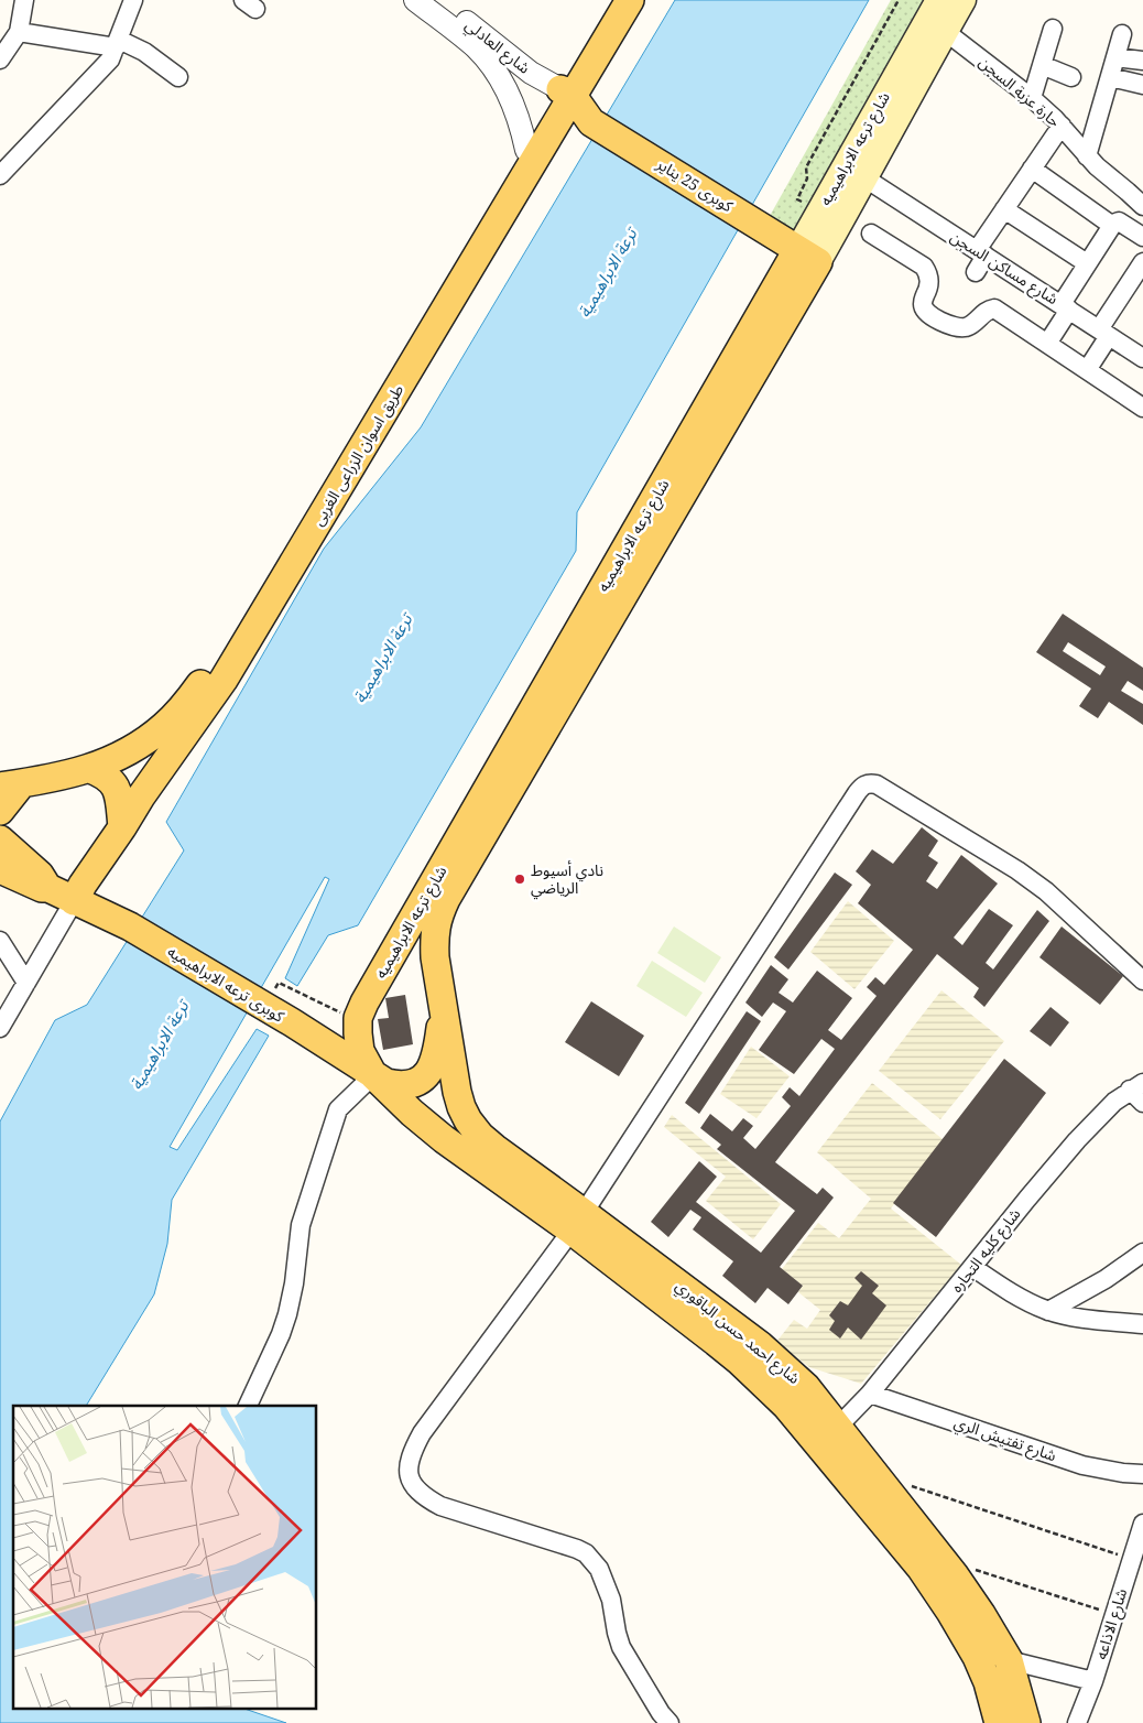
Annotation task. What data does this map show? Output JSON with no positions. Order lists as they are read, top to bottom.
{
  "streets": {
    "main road": [
      "شارع ترعه الابراهيميه",
      "كوبرى 25 يناير",
      "طريق اسوان الزراعى الغربى",
      "كوبرى ترعه الابراهيميه",
      "شارع احمد حسن الباقوري"
    ],
    "street": [
      "شارع العادلي",
      "حارة عزبة السجن",
      "شارع مساكن السجن",
      "شارع كليه التجاره",
      "شارع تفتيش الري",
      "شارع الاذاعه"
    ]
  },
  "crossings": [
    ["شارع العادلي", "كوبرى 25 يناير"],
    ["شارع العادلي", "طريق اسوان الزراعى الغربى"],
    ["حارة عزبة السجن", "شارع ترعه الابراهيميه"],
    ["شارع ترعه الابراهيميه", "كوبرى 25 يناير"],
    ["شارع ترعه الابراهيميه", "شارع مساكن السجن"],
    ["شارع ترعه الابراهيميه", "كوبرى ترعه الابراهيميه"],
    ["شارع ترعه الابراهيميه", "شارع احمد حسن الباقوري"],
    ["كوبرى 25 يناير", "طريق اسوان الزراعى الغربى"],
    ["طريق اسوان الزراعى الغربى", "كوبرى ترعه الابراهيميه"],
    ["كوبرى ترعه الابراهيميه", "شارع احمد حسن الباقوري"],
    ["شارع كليه التجاره", "شارع احمد حسن الباقوري"],
    ["شارع كليه التجاره", "شارع تفتيش الري"]
  ],
  "water": ["ترعة الابراهيمية"],
  "places": ["نادي أسيوط الرياضي"]
}
